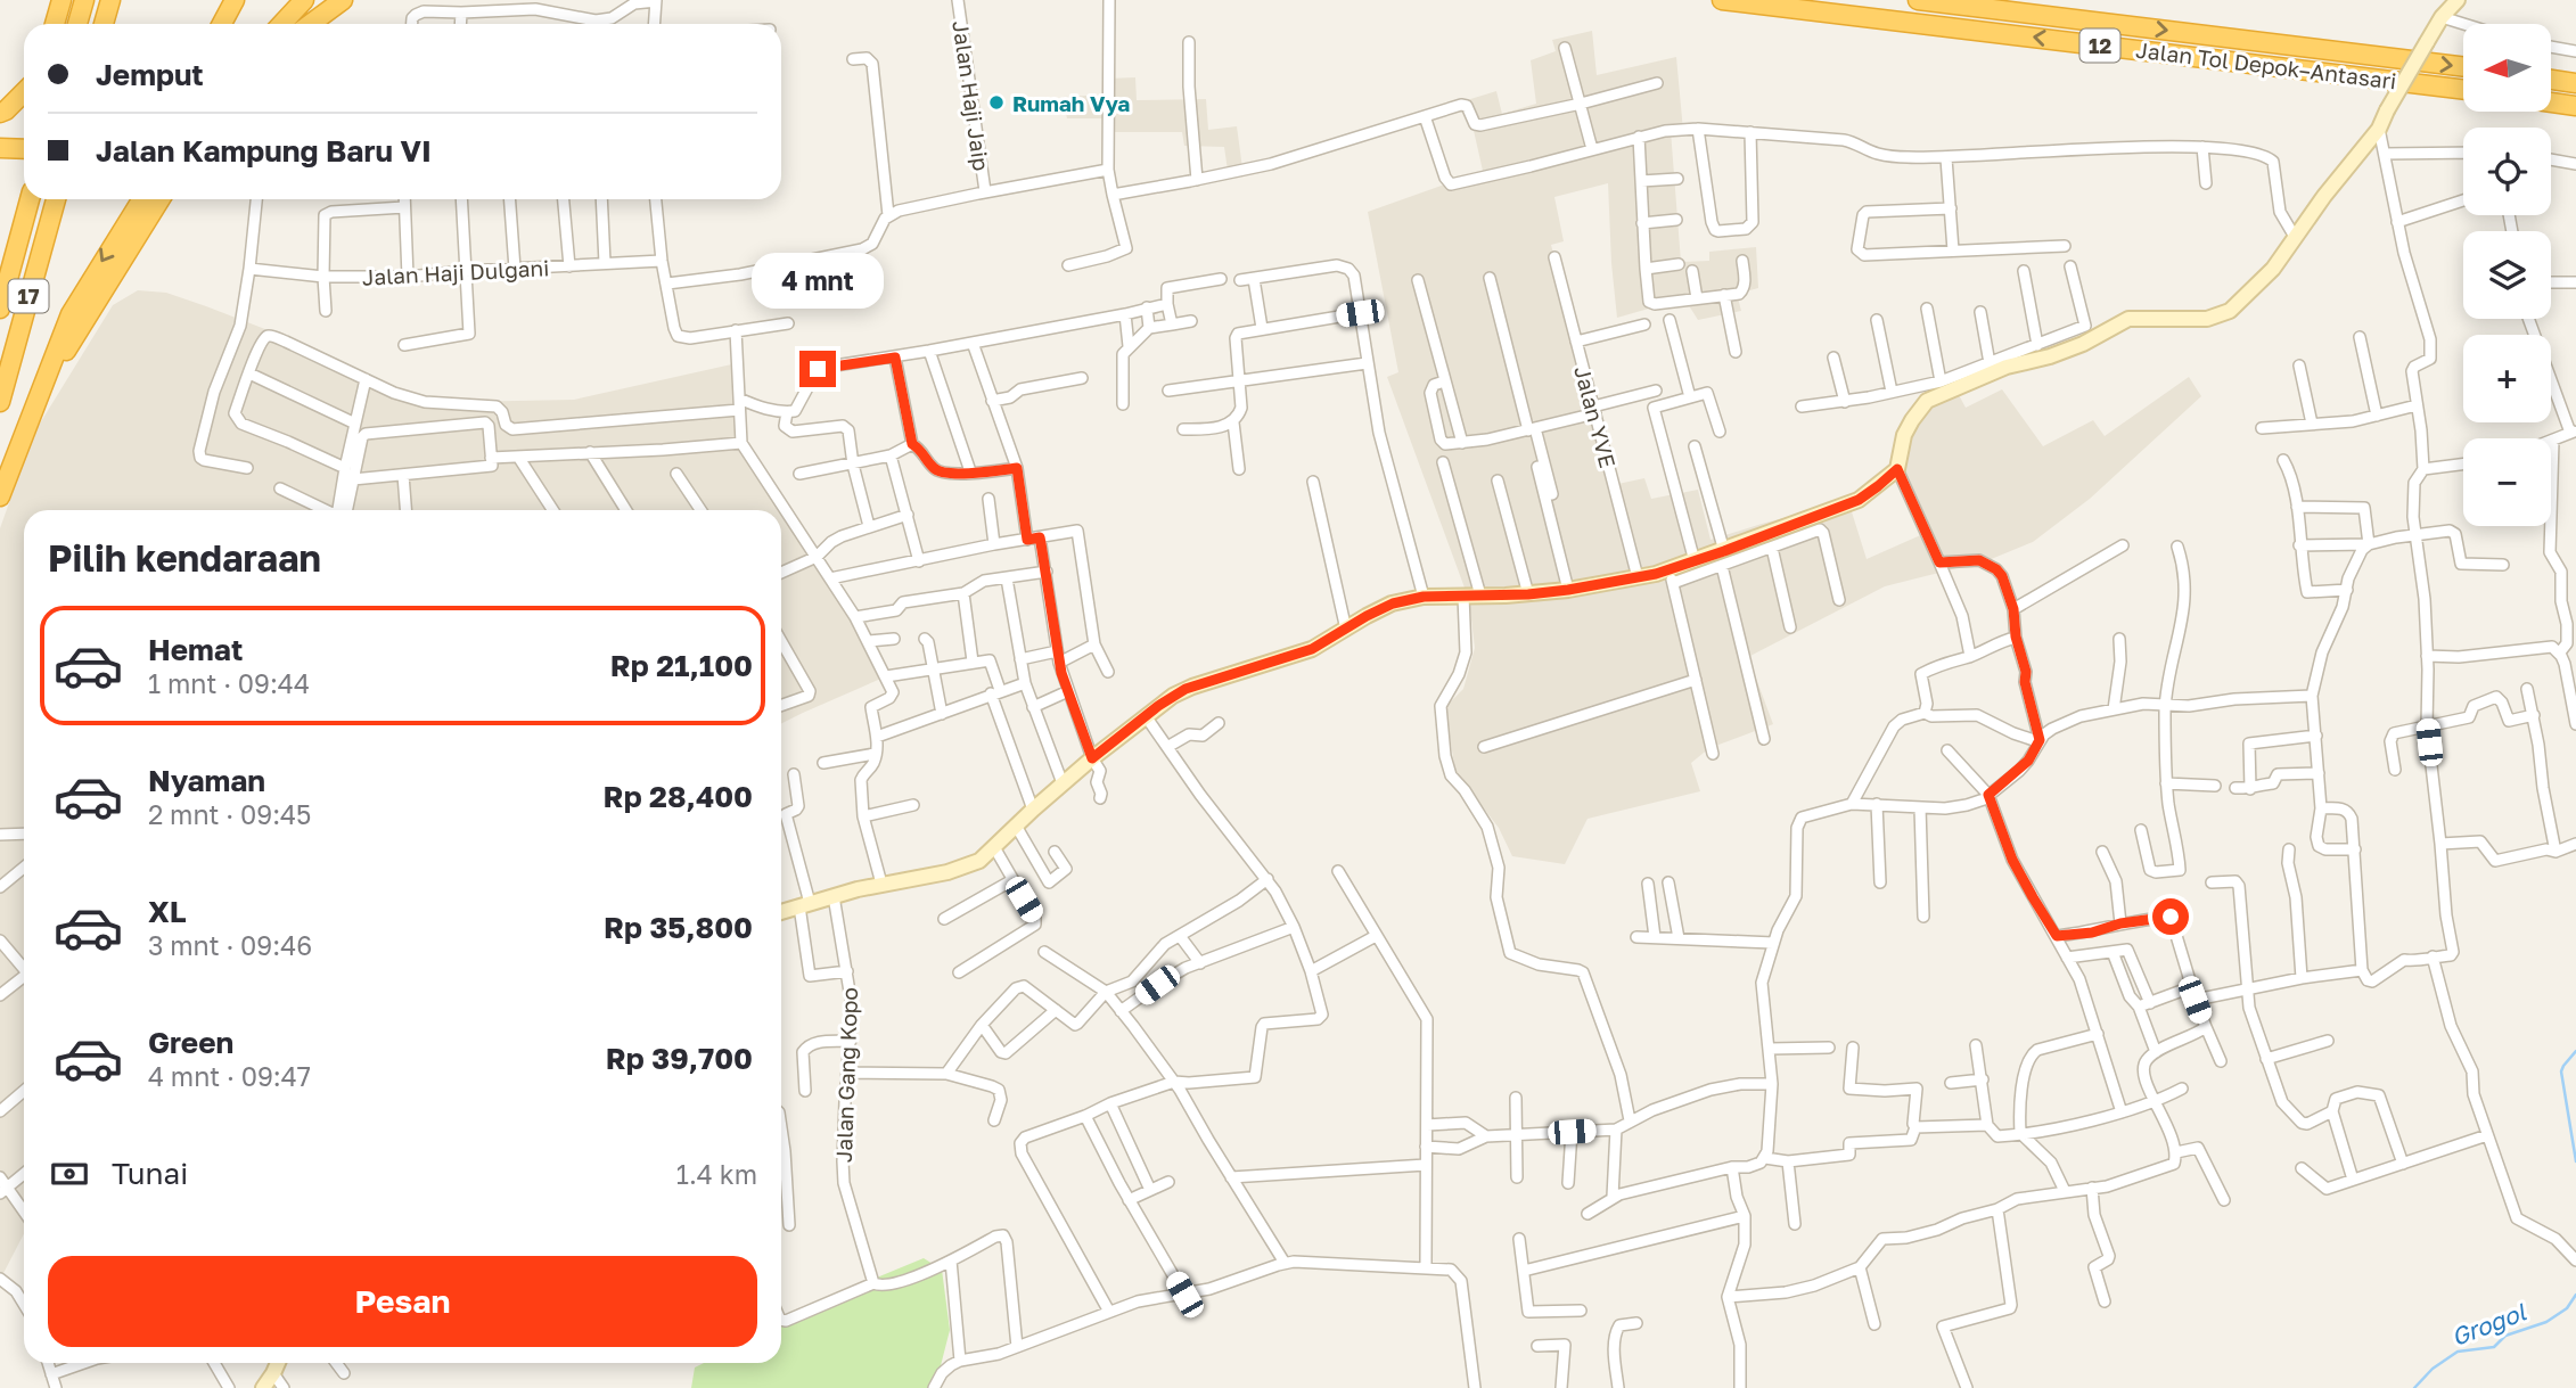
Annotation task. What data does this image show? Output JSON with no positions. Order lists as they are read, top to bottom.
{
  "streets": {
    "highway": ["12", "Jalan Tol Depok–Antasari", "17"],
    "street": [
      "Jalan Haji Jaip",
      "Jalan Haji Dulgani",
      "Jalan YVE",
      "Jalan Gang Kopo"
    ]
  },
  "water": ["Grogol"],
  "places": ["Rumah Vya"],
  "north": "left",
  "page": {
    "map_buttons": ["+", "−"],
    "banner": ["Jemput", "Jalan Kampung Baru VI"],
    "bubble": "4 mnt",
    "heading": "Pilih kendaraan",
    "list": [
      {
        "name": "Hemat",
        "note": "1 mnt · 09:44",
        "value": "Rp 21,100"
      },
      {
        "name": "Nyaman",
        "note": "2 mnt · 09:45",
        "value": "Rp 28,400"
      },
      {
        "name": "XL",
        "note": "3 mnt · 09:46",
        "value": "Rp 35,800"
      },
      {
        "name": "Green",
        "note": "4 mnt · 09:47",
        "value": "Rp 39,700"
      }
    ],
    "pay": ["Tunai", "1.4 km"],
    "buttons": "Pesan"
  }
}
